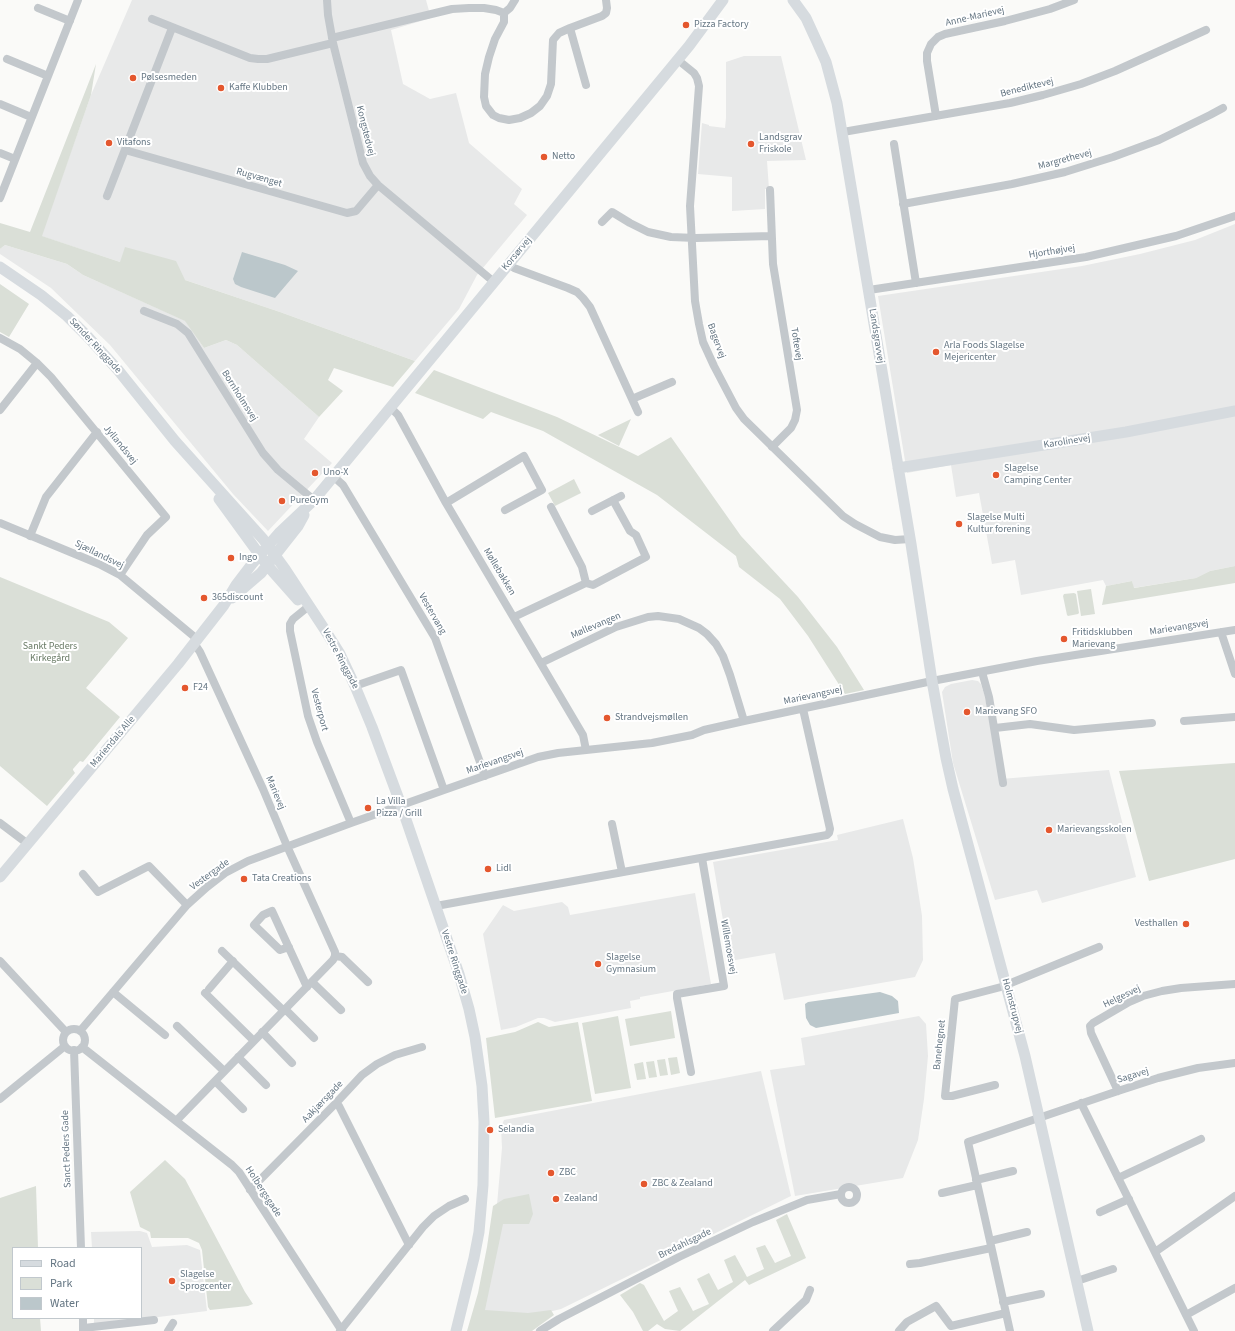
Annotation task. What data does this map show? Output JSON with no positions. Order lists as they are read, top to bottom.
{
  "streets": {
    "street": [
      "Anne-Marievej",
      "Benediktevej",
      "Kongstedvej",
      "Margrethevej",
      "Rugvænget",
      "Hjorthøjvej",
      "Korsørvej",
      "Landsgravvej",
      "Bagervej",
      "Toftevej",
      "Sønder Ringgade",
      "Bornholmsvej",
      "Karolinevej",
      "Jyllandsvej",
      "Sjællandsvej",
      "Møllebakken",
      "Vestervang",
      "Møllevangen",
      "Marievangsvej",
      "Vestre Ringgade",
      "Vesterport",
      "Mariendals Alle",
      "Marievej",
      "Vestergade",
      "Willemoesvej",
      "Helgesvej",
      "Holmstrupvej",
      "Banehegnet",
      "Sagavej",
      "Aakjærsgade",
      "Sanct Peders Gade",
      "Holbergsgade",
      "Bredahlsgade"
    ]
  },
  "crossings": [
    ["Anne-Marievej", "Benediktevej"],
    ["Benediktevej", "Landsgravvej"],
    ["Kongstedvej", "Rugvænget"],
    ["Kongstedvej", "Korsørvej"],
    ["Hjorthøjvej", "Landsgravvej"],
    ["Korsørvej", "Bagervej"],
    ["Korsørvej", "Sønder Ringgade"],
    ["Korsørvej", "Bornholmsvej"],
    ["Korsørvej", "Møllebakken"],
    ["Korsørvej", "Vestervang"],
    ["Korsørvej", "Vestre Ringgade"],
    ["Korsørvej", "Mariendals Alle"],
    ["Landsgravvej", "Bagervej"],
    ["Landsgravvej", "Karolinevej"],
    ["Landsgravvej", "Marievangsvej"],
    ["Landsgravvej", "Holmstrupvej"],
    ["Bagervej", "Toftevej"],
    ["Sønder Ringgade", "Vestre Ringgade"],
    ["Sønder Ringgade", "Mariendals Alle"],
    ["Jyllandsvej", "Sjællandsvej"],
    ["Sjællandsvej", "Mariendals Alle"],
    ["Sjællandsvej", "Marievej"],
    ["Møllebakken", "Møllevangen"],
    ["Møllebakken", "Marievangsvej"],
    ["Vestervang", "Marievangsvej"],
    ["Møllevangen", "Marievangsvej"],
    ["Marievangsvej", "Vestre Ringgade"],
    ["Marievangsvej", "Vestergade"],
    ["Marievangsvej", "Holmstrupvej"],
    ["Vestre Ringgade", "Vesterport"],
    ["Vestre Ringgade", "Mariendals Alle"],
    ["Vestre Ringgade", "Vestergade"],
    ["Vesterport", "Vestergade"],
    ["Mariendals Alle", "Marievej"],
    ["Marievej", "Vestergade"],
    ["Vestergade", "Sanct Peders Gade"],
    ["Vestergade", "Holbergsgade"],
    ["Helgesvej", "Sagavej"],
    ["Holmstrupvej", "Banehegnet"],
    ["Holmstrupvej", "Sagavej"],
    ["Aakjærsgade", "Holbergsgade"],
    ["Sanct Peders Gade", "Holbergsgade"]
  ],
  "parks": ["Sankt Peders Kirkegård"],
  "places": [
    "Pizza Factory",
    "Pølsesmeden",
    "Kaffe Klubben",
    "Vitafons",
    "Landsgrav Friskole",
    "Netto",
    "Arla Foods Slagelse Mejericenter",
    "Uno-X",
    "Slagelse Camping Center",
    "PureGym",
    "Slagelse Multi Kultur forening",
    "Ingo",
    "365discount",
    "Fritidsklubben Marievang",
    "F24",
    "Marievang SFO",
    "Strandvejsmøllen",
    "La Villa Pizza / Grill",
    "Marievangsskolen",
    "Lidl",
    "Tata Creations",
    "Vesthallen",
    "Slagelse Gymnasium",
    "Selandia",
    "ZBC",
    "ZBC & Zealand",
    "Zealand",
    "Slagelse Sprogcenter"
  ],
  "legend": ["Road", "Park", "Water"]
}
